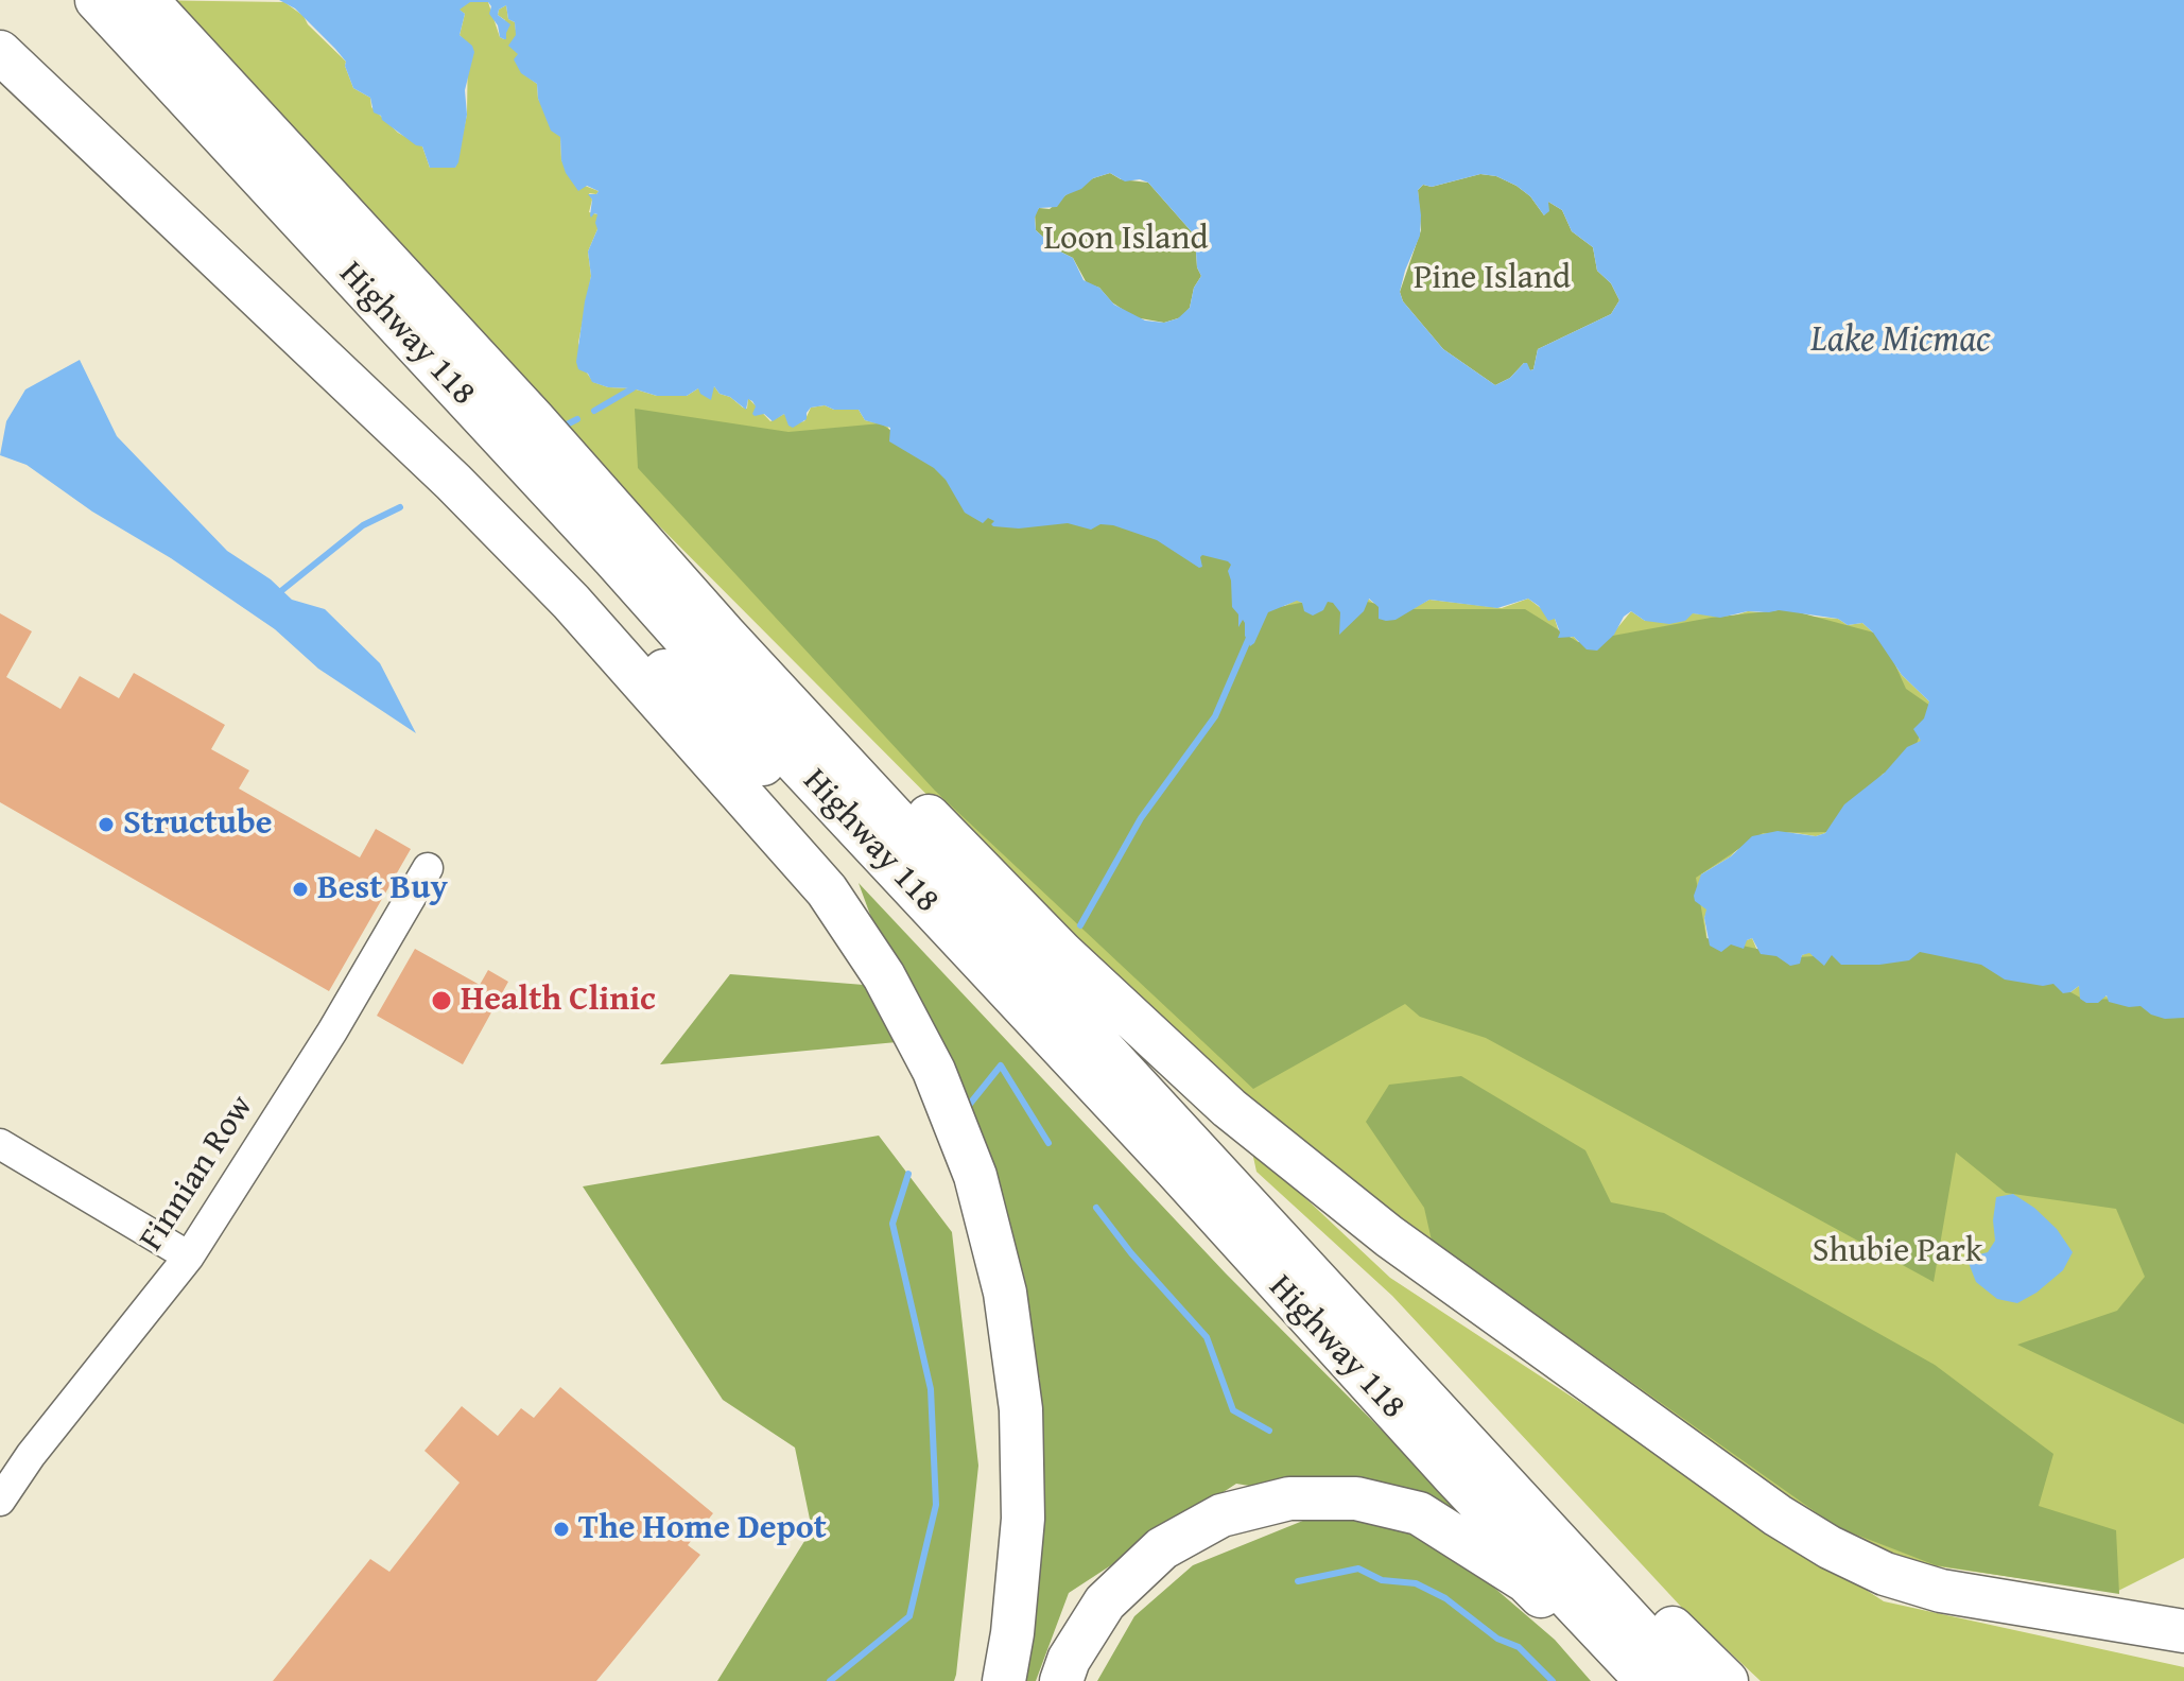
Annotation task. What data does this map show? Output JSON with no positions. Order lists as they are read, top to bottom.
{
  "streets": {
    "highway": ["Highway 118"],
    "street": ["Finnian Row"]
  },
  "water": ["Lake Micmac"],
  "parks": ["Loon Island", "Pine Island", "Shubie Park"],
  "places": [
    "Structube",
    "Best Buy",
    "Health Clinic",
    "The Home Depot"
  ]
}
